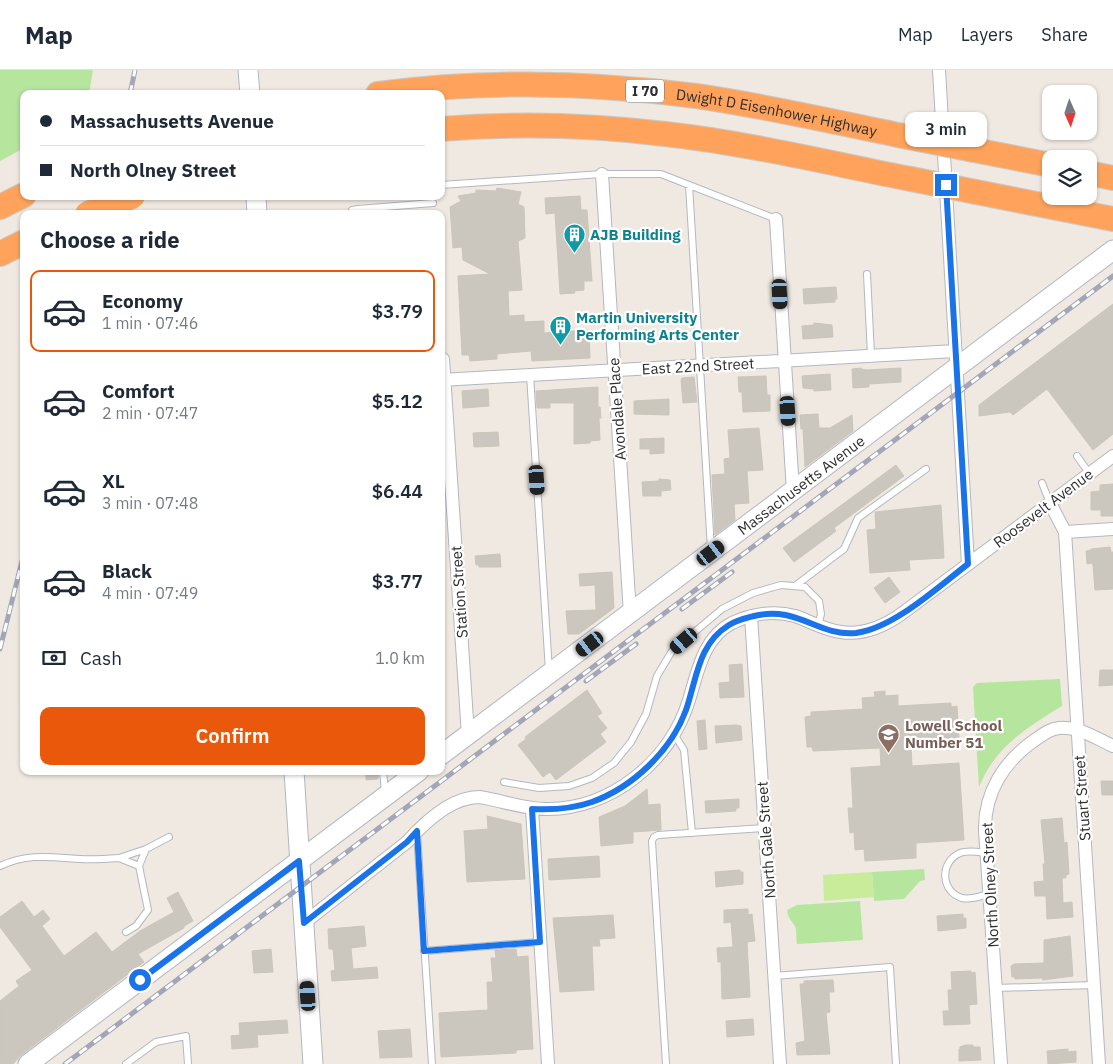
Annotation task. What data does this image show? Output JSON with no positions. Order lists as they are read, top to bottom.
{
  "streets": {
    "highway": ["I 70", "Dwight D Eisenhower Highway"],
    "street": [
      "East 22nd Street",
      "Avondale Place",
      "Massachusetts Avenue",
      "Roosevelt Avenue",
      "Station Street",
      "Stuart Street",
      "North Gale Street",
      "North Olney Street"
    ]
  },
  "crossings": [
    ["East 22nd Street", "Avondale Place"],
    ["East 22nd Street", "Massachusetts Avenue"],
    ["Avondale Place", "Massachusetts Avenue"],
    ["Massachusetts Avenue", "Station Street"],
    ["Roosevelt Avenue", "North Gale Street"],
    ["Stuart Street", "North Olney Street"]
  ],
  "places": {
    "building": ["AJB Building", "Martin University Performing Arts Center"],
    "school or university": ["Lowell School Number 51"]
  },
  "north": "bottom",
  "page": {
    "header": "Map",
    "nav": ["Map", "Layers", "Share"],
    "banner": ["Massachusetts Avenue", "North Olney Street"],
    "bubble": "3 min",
    "heading": "Choose a ride",
    "list": [
      {
        "name": "Economy",
        "note": "1 min · 07:46",
        "value": "$3.79"
      },
      {
        "name": "Comfort",
        "note": "2 min · 07:47",
        "value": "$5.12"
      },
      {
        "name": "XL",
        "note": "3 min · 07:48",
        "value": "$6.44"
      },
      {
        "name": "Black",
        "note": "4 min · 07:49",
        "value": "$3.77"
      }
    ],
    "pay": ["Cash", "1.0 km"],
    "buttons": "Confirm"
  }
}
